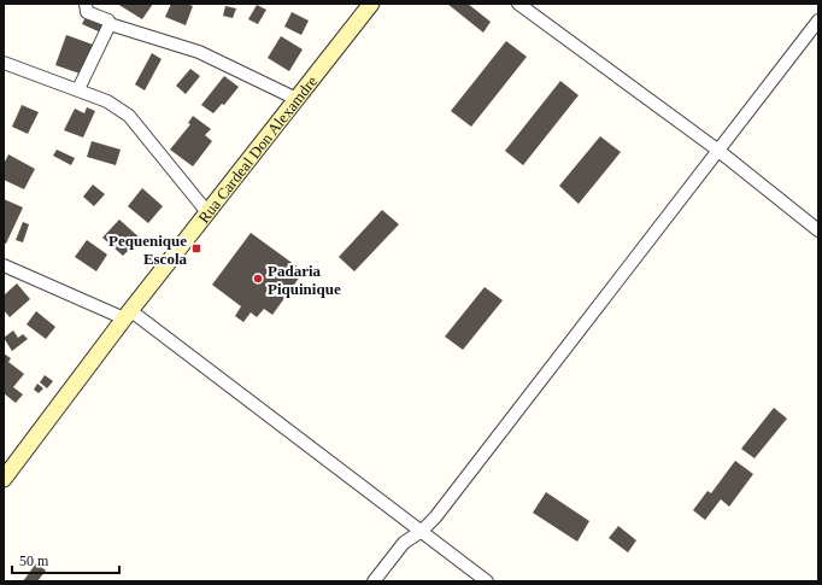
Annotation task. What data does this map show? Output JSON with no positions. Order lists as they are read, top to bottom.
{
  "streets": {
    "main road": ["Rua Cardeal Don Alexamdre"]
  },
  "places": {
    "transit": ["Pequenique Escola"],
    "other": ["Padaria Piquinique"]
  },
  "scale_bar": "50 m"
}
